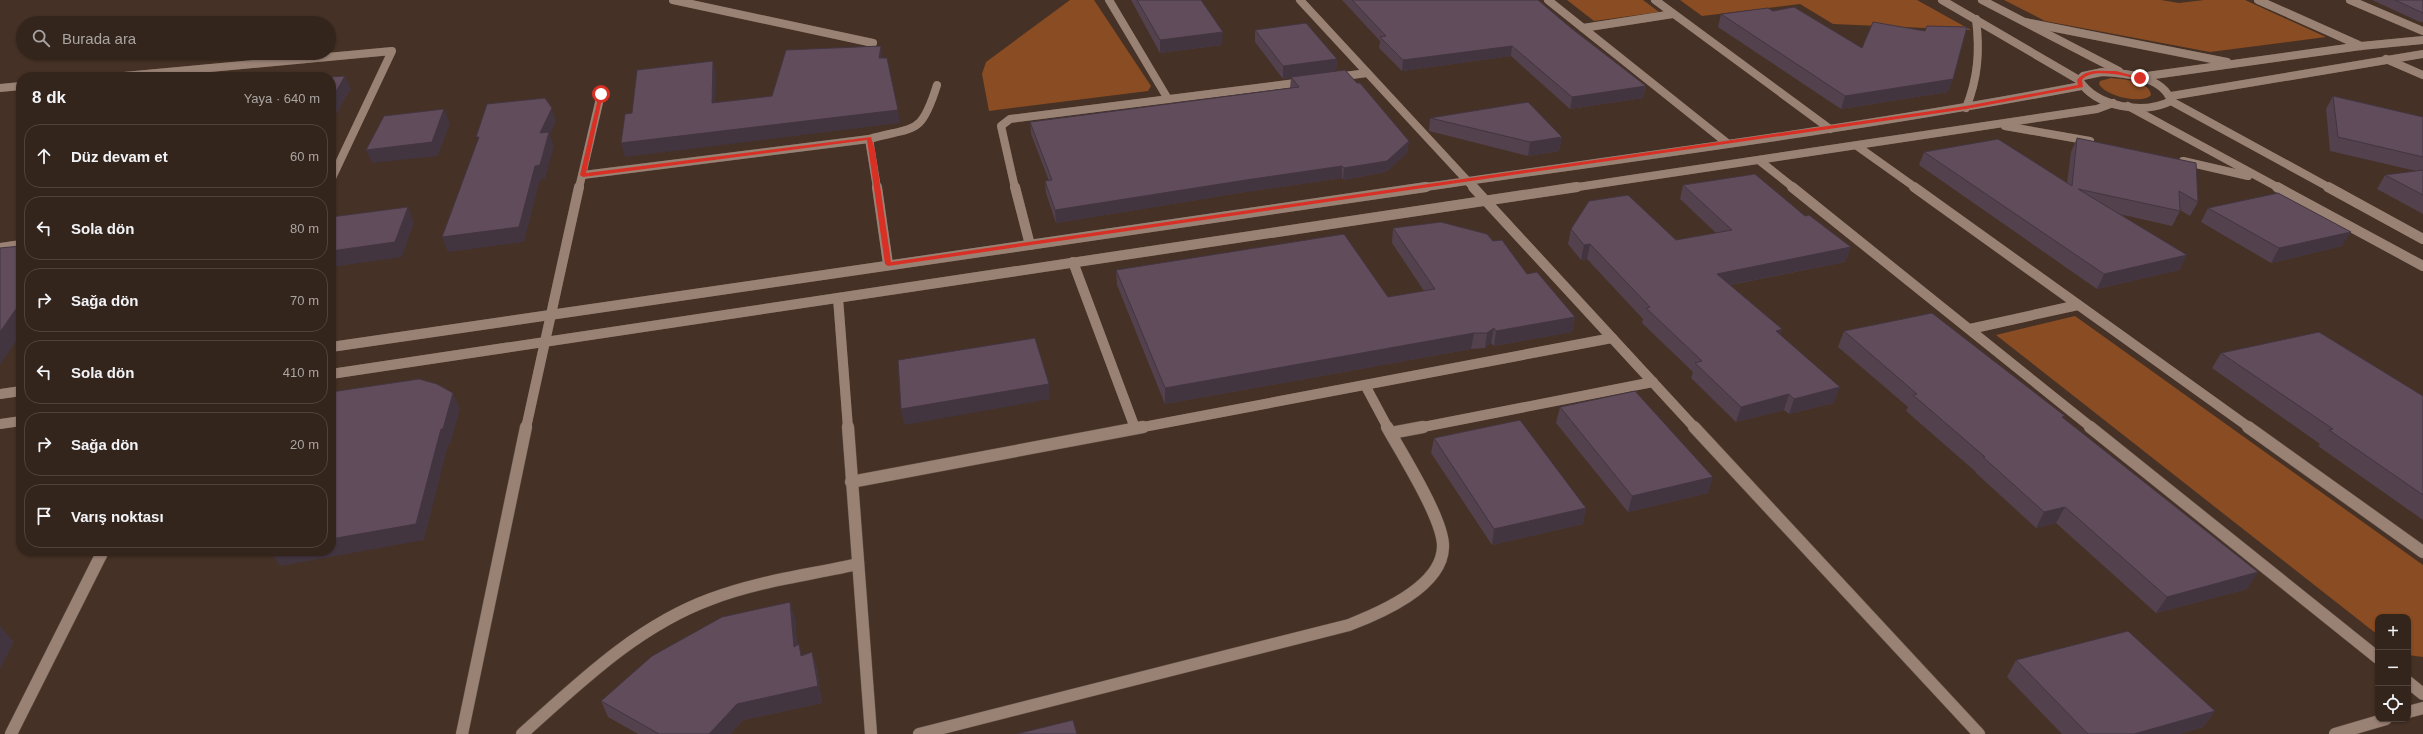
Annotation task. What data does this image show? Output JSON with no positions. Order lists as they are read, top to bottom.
{
  "page": {
    "search": "Burada ara",
    "heading": ["8 dk", "Yaya · 640 m"],
    "list": [
      ["Düz devam et", "60 m"],
      ["Sola dön", "80 m"],
      ["Sağa dön", "70 m"],
      ["Sola dön", "410 m"],
      ["Sağa dön", "20 m"],
      "Varış noktası"
    ],
    "map_buttons": ["+", "−"]
  }
}
